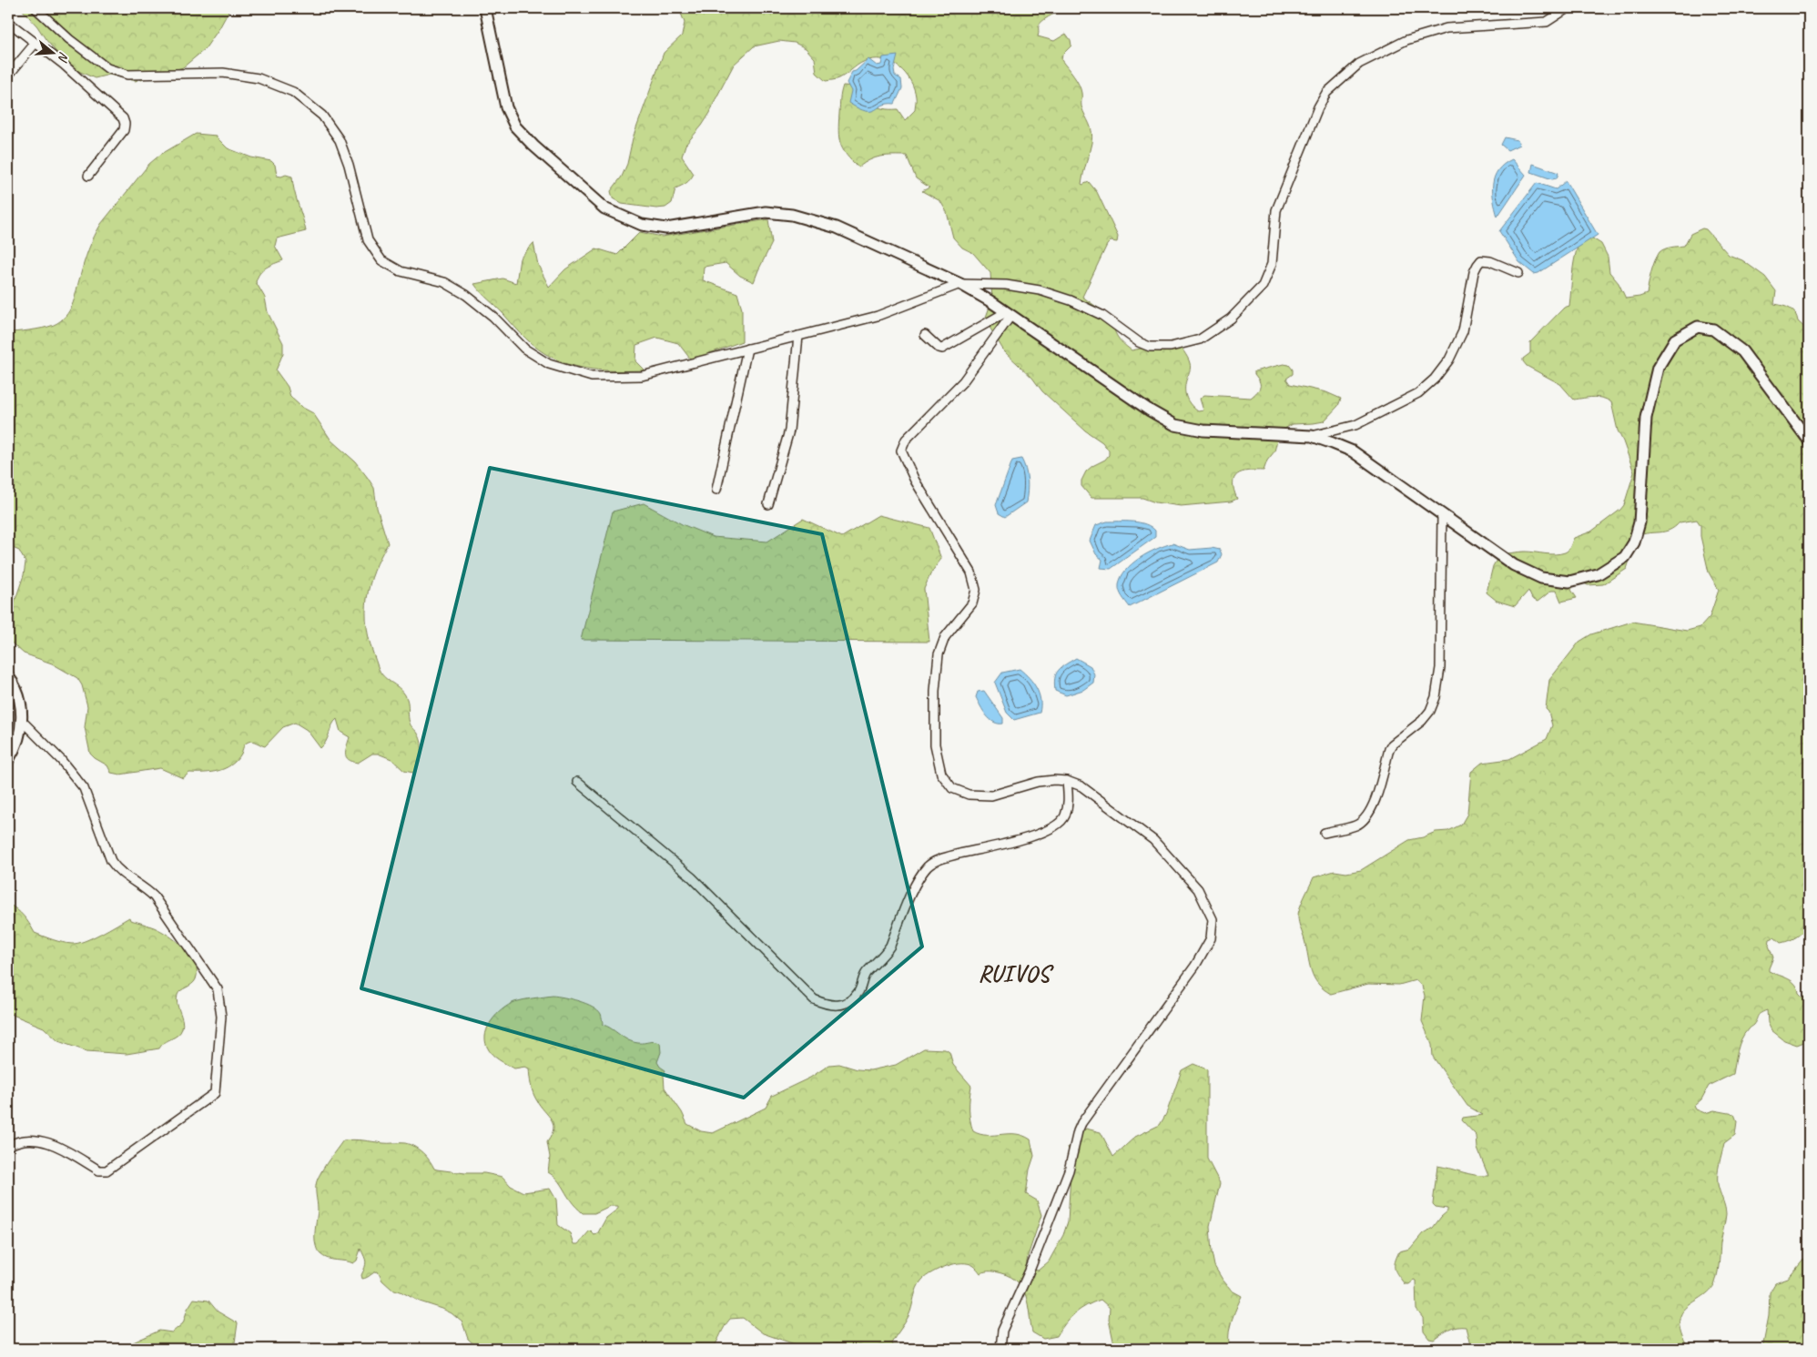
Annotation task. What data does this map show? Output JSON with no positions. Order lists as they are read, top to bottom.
{
  "districts": ["RUIVOS"],
  "north": "right"
}
